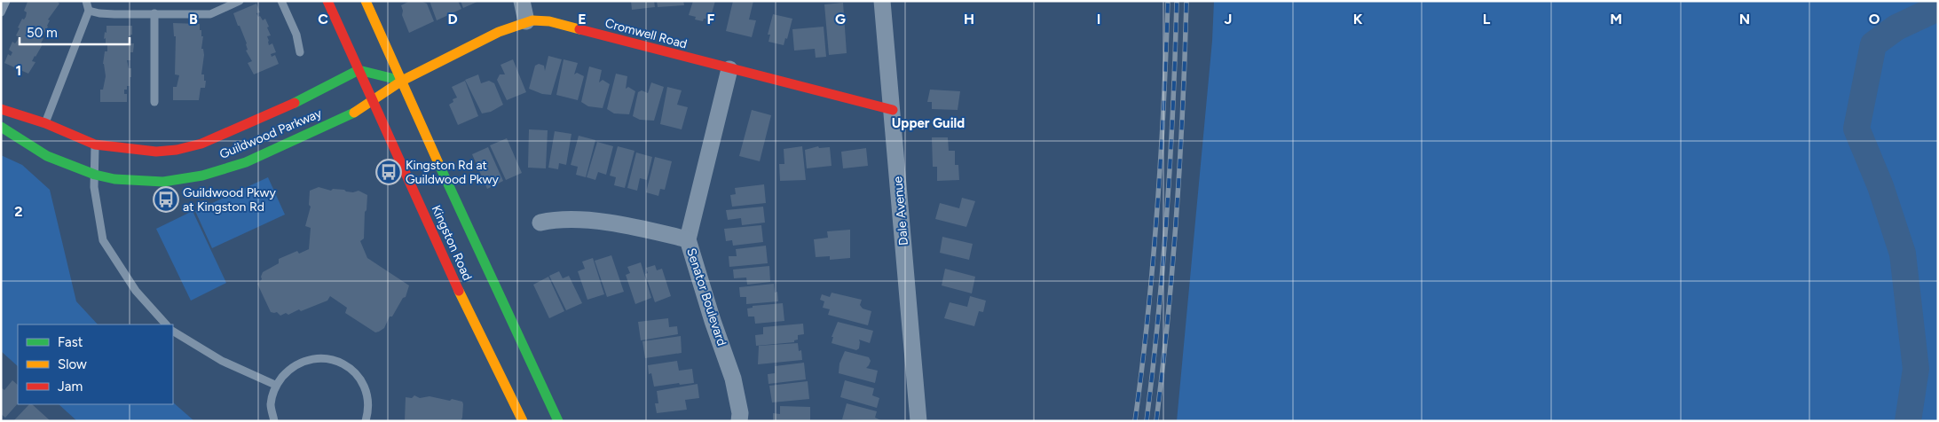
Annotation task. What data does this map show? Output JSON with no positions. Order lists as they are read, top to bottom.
{
  "streets": {
    "street": [
      "Cromwell Road",
      "Guildwood Parkway",
      "Dale Avenue",
      "Kingston Road",
      "Senator Boulevard"
    ]
  },
  "crossings": [
    ["Cromwell Road", "Guildwood Parkway"],
    ["Cromwell Road", "Dale Avenue"],
    ["Cromwell Road", "Kingston Road"],
    ["Cromwell Road", "Senator Boulevard"],
    ["Guildwood Parkway", "Kingston Road"]
  ],
  "districts": ["Upper Guild"],
  "places": {
    "bus stop": ["Kingston Rd at Guildwood Pkwy", "Guildwood Pkwy at Kingston Rd"]
  },
  "legend": ["Fast", "Slow", "Jam"],
  "scale_bar": "50 m",
  "grid": {
    "columns": [
      "B",
      "C",
      "D",
      "E",
      "F",
      "G",
      "H",
      "I",
      "J",
      "K",
      "L",
      "M",
      "N",
      "O"
    ],
    "rows": ["1", "2"]
  }
}
